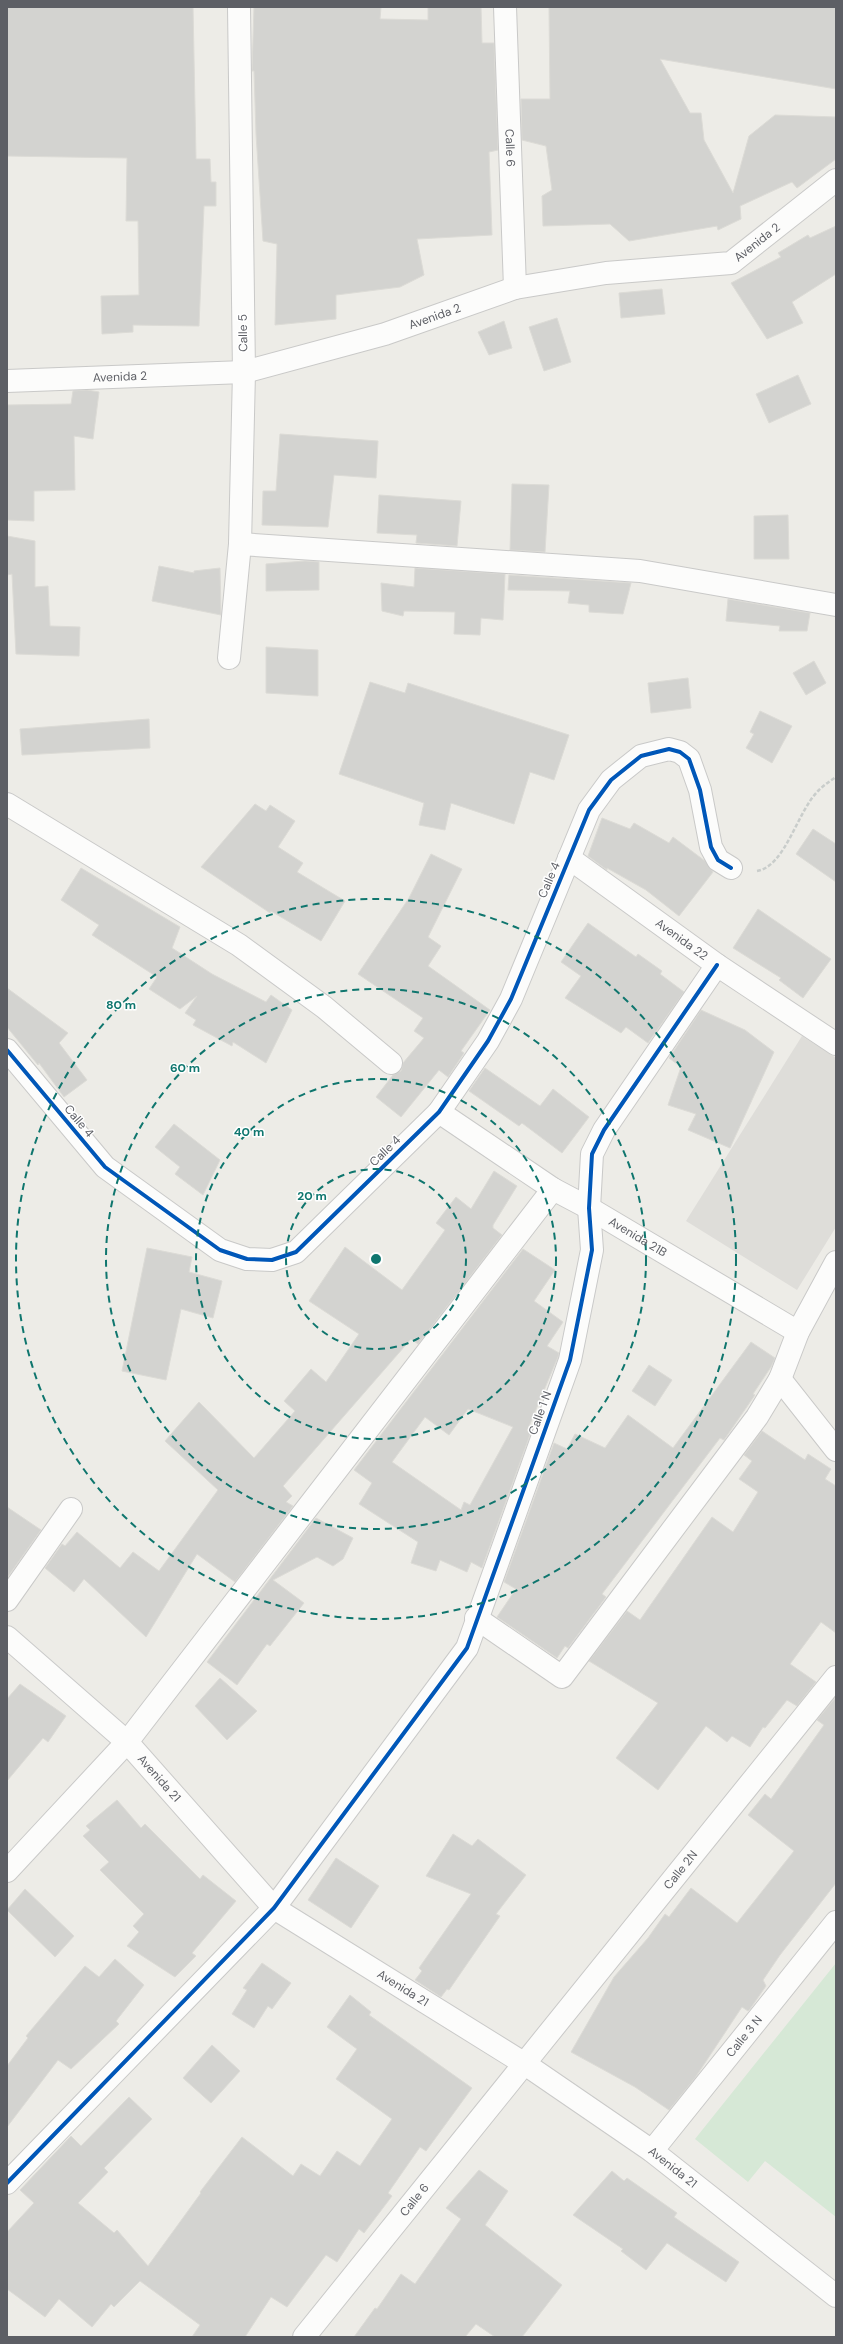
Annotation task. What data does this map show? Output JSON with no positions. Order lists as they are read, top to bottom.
{
  "streets": {
    "street": [
      "Calle 6",
      "Avenida 2",
      "Calle 5",
      "Calle 4",
      "Avenida 22",
      "Avenida 21B",
      "Calle 1 N",
      "Avenida 21",
      "Calle 2N",
      "Calle 3 N"
    ]
  },
  "crossings": [
    ["Calle 6", "Avenida 2"],
    ["Calle 6", "Avenida 21"],
    ["Calle 6", "Calle 2N"],
    ["Avenida 2", "Calle 5"],
    ["Calle 4", "Avenida 22"],
    ["Calle 4", "Avenida 21B"],
    ["Avenida 22", "Calle 1 N"],
    ["Avenida 21B", "Calle 1 N"],
    ["Calle 1 N", "Avenida 21"],
    ["Avenida 21", "Calle 2N"],
    ["Avenida 21", "Calle 3 N"]
  ],
  "rings": [
    "80 m",
    "60 m",
    "40 m",
    "20 m"
  ]
}
